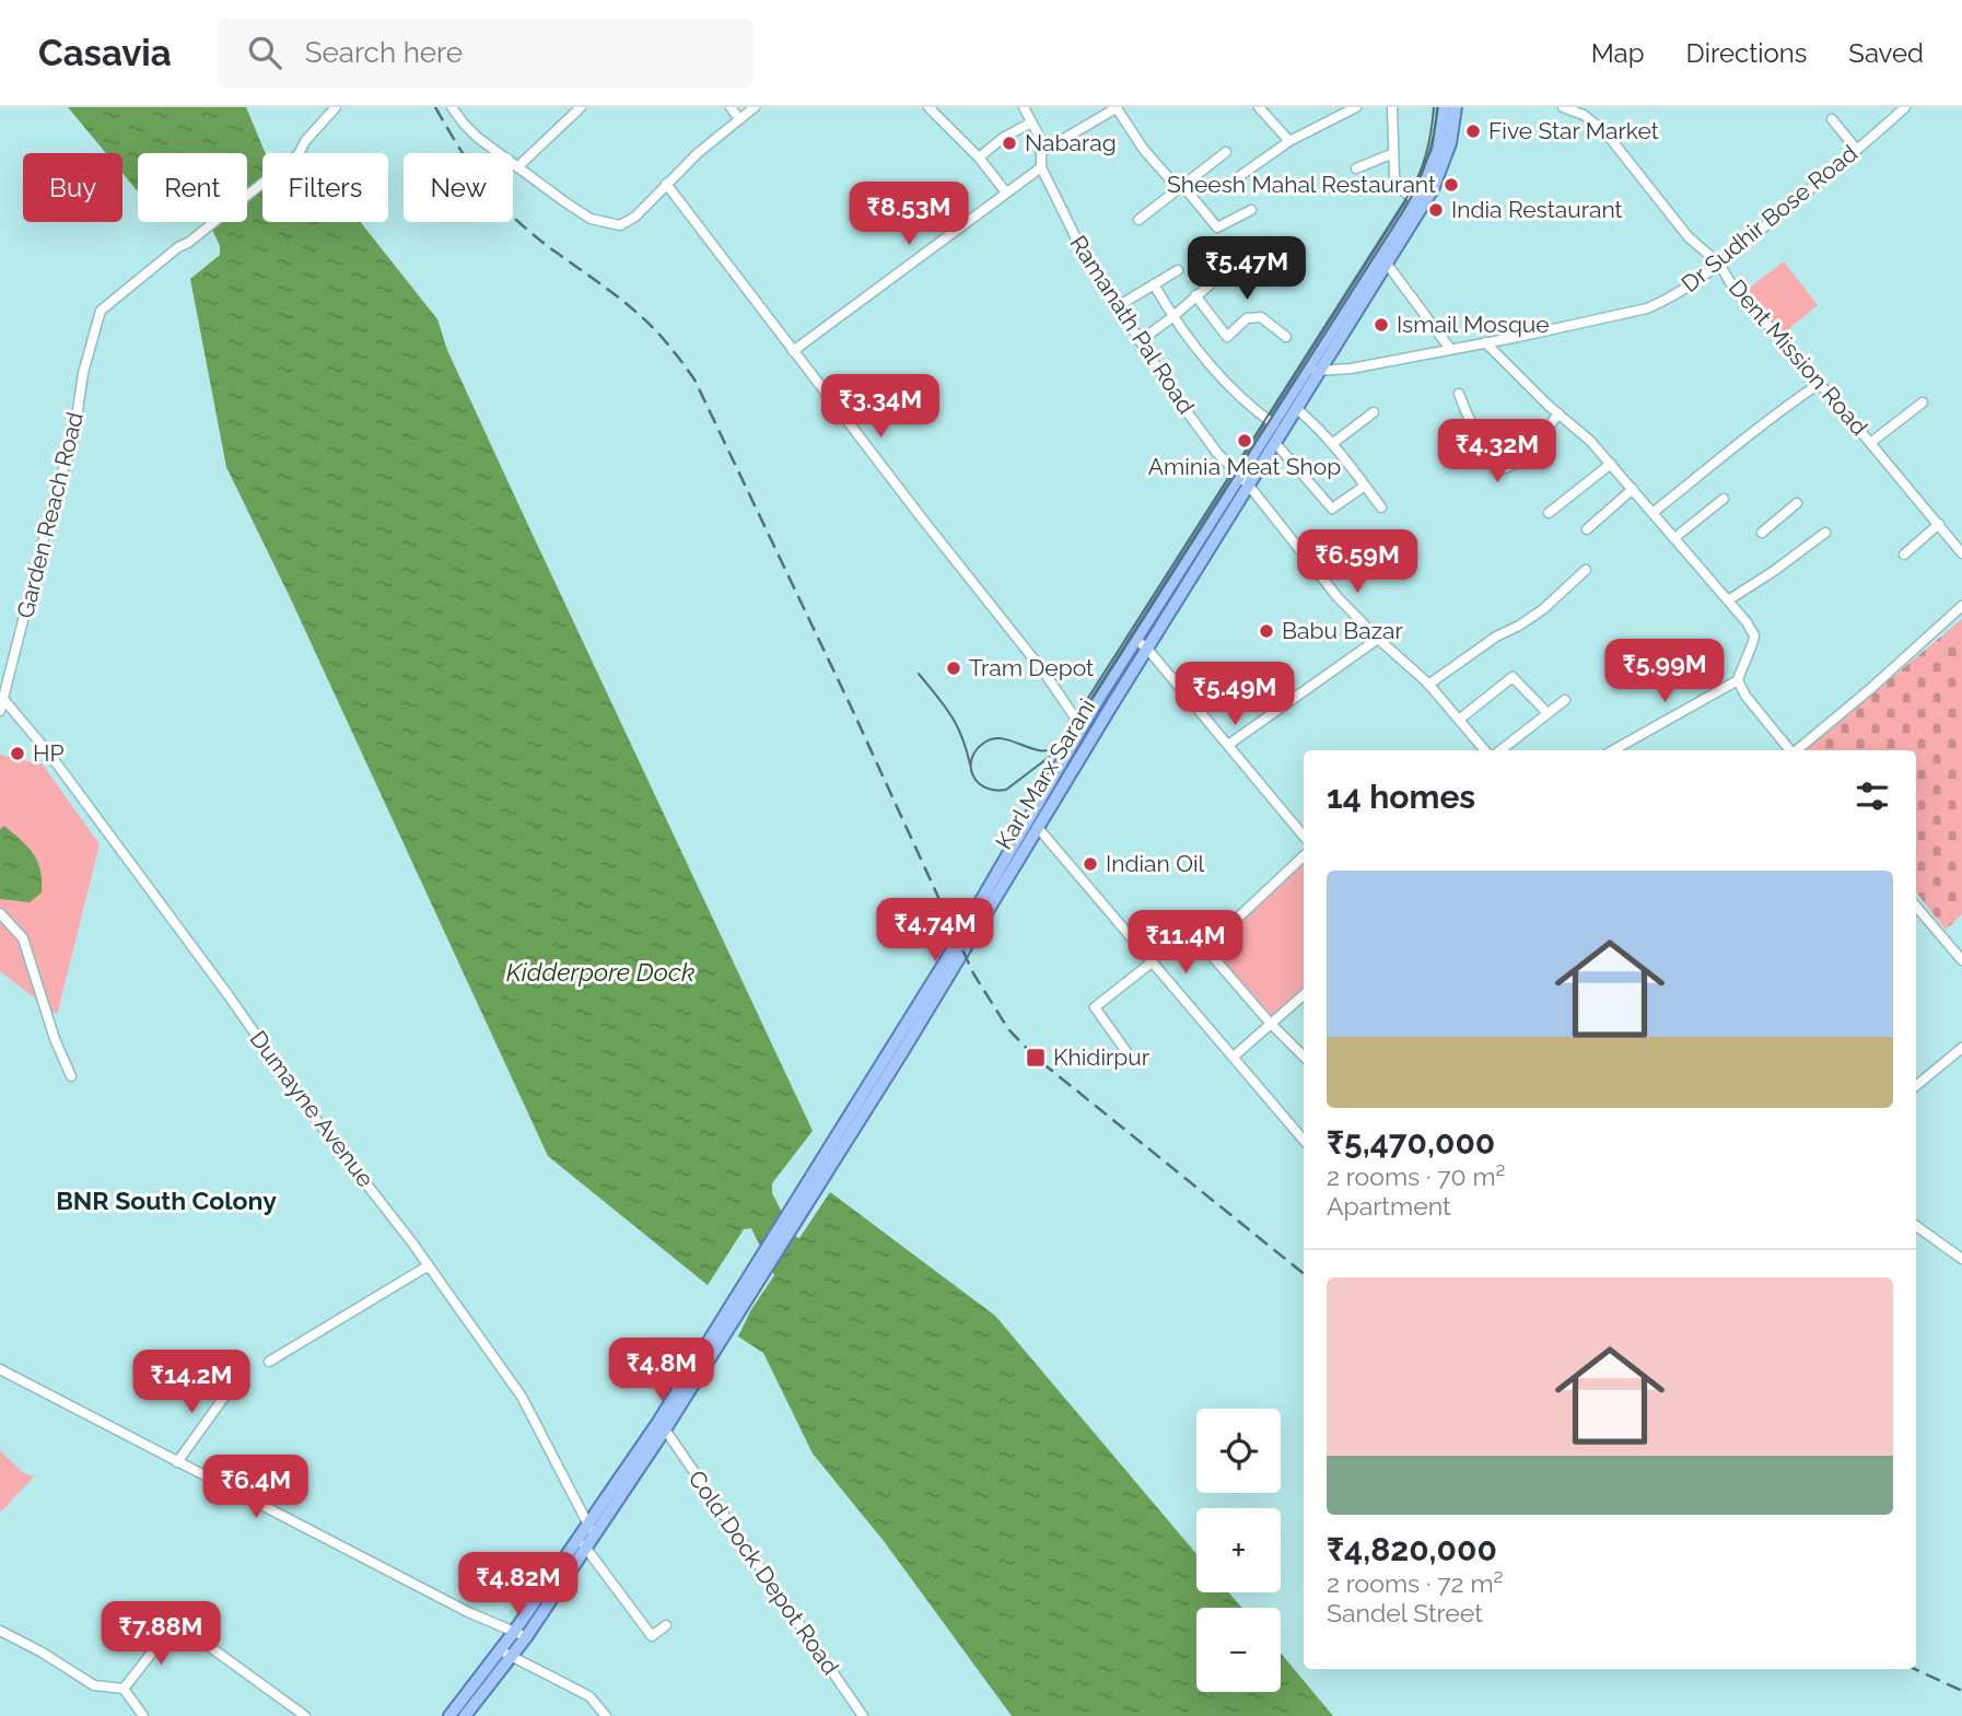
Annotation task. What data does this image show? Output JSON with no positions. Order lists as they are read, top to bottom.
{
  "streets": {
    "main road": ["Karl Marx Sarani"],
    "street": [
      "Dr Sudhir Bose Road",
      "Ramanath Pal Road",
      "Dent Mission Road",
      "Garden Reach Road",
      "Dumayne Avenue",
      "Cold Dock Depot Road"
    ]
  },
  "crossings": [
    ["Dr Sudhir Bose Road", "Dent Mission Road"],
    ["Dr Sudhir Bose Road", "Karl Marx Sarani"],
    ["Ramanath Pal Road", "Karl Marx Sarani"],
    ["Garden Reach Road", "Dumayne Avenue"],
    ["Karl Marx Sarani", "Dumayne Avenue"],
    ["Karl Marx Sarani", "Cold Dock Depot Road"]
  ],
  "districts": ["BNR South Colony"],
  "water": ["Kidderpore Dock"],
  "places": {
    "other": [
      "Five Star Market",
      "Nabarag",
      "Sheesh Mahal Restaurant",
      "India Restaurant",
      "Ismail Mosque",
      "Aminia Meat Shop",
      "Babu Bazar",
      "Tram Depot",
      "HP",
      "Indian Oil"
    ],
    "transit": ["Khidirpur"]
  },
  "page": {
    "header": "Casavia",
    "search": "Search here",
    "nav": ["Map", "Directions", "Saved"],
    "chip": [
      "Buy",
      "Rent",
      "Filters",
      "New"
    ],
    "price": [
      "₹8.53M",
      "₹5.47M",
      "₹3.34M",
      "₹4.32M",
      "₹6.59M",
      "₹5.99M",
      "₹5.49M",
      "₹4.74M",
      "₹11.4M",
      "₹4.8M",
      "₹14.2M",
      "₹6.4M",
      "₹4.82M",
      "₹7.88M"
    ],
    "heading": "14 homes",
    "list": [
      {
        "name": "₹5,470,000",
        "note": "2 rooms · 70 m² · Apartment"
      },
      {
        "name": "₹4,820,000",
        "note": "2 rooms · 72 m² · Sandel Street"
      }
    ],
    "map_buttons": ["+", "−"]
  }
}
